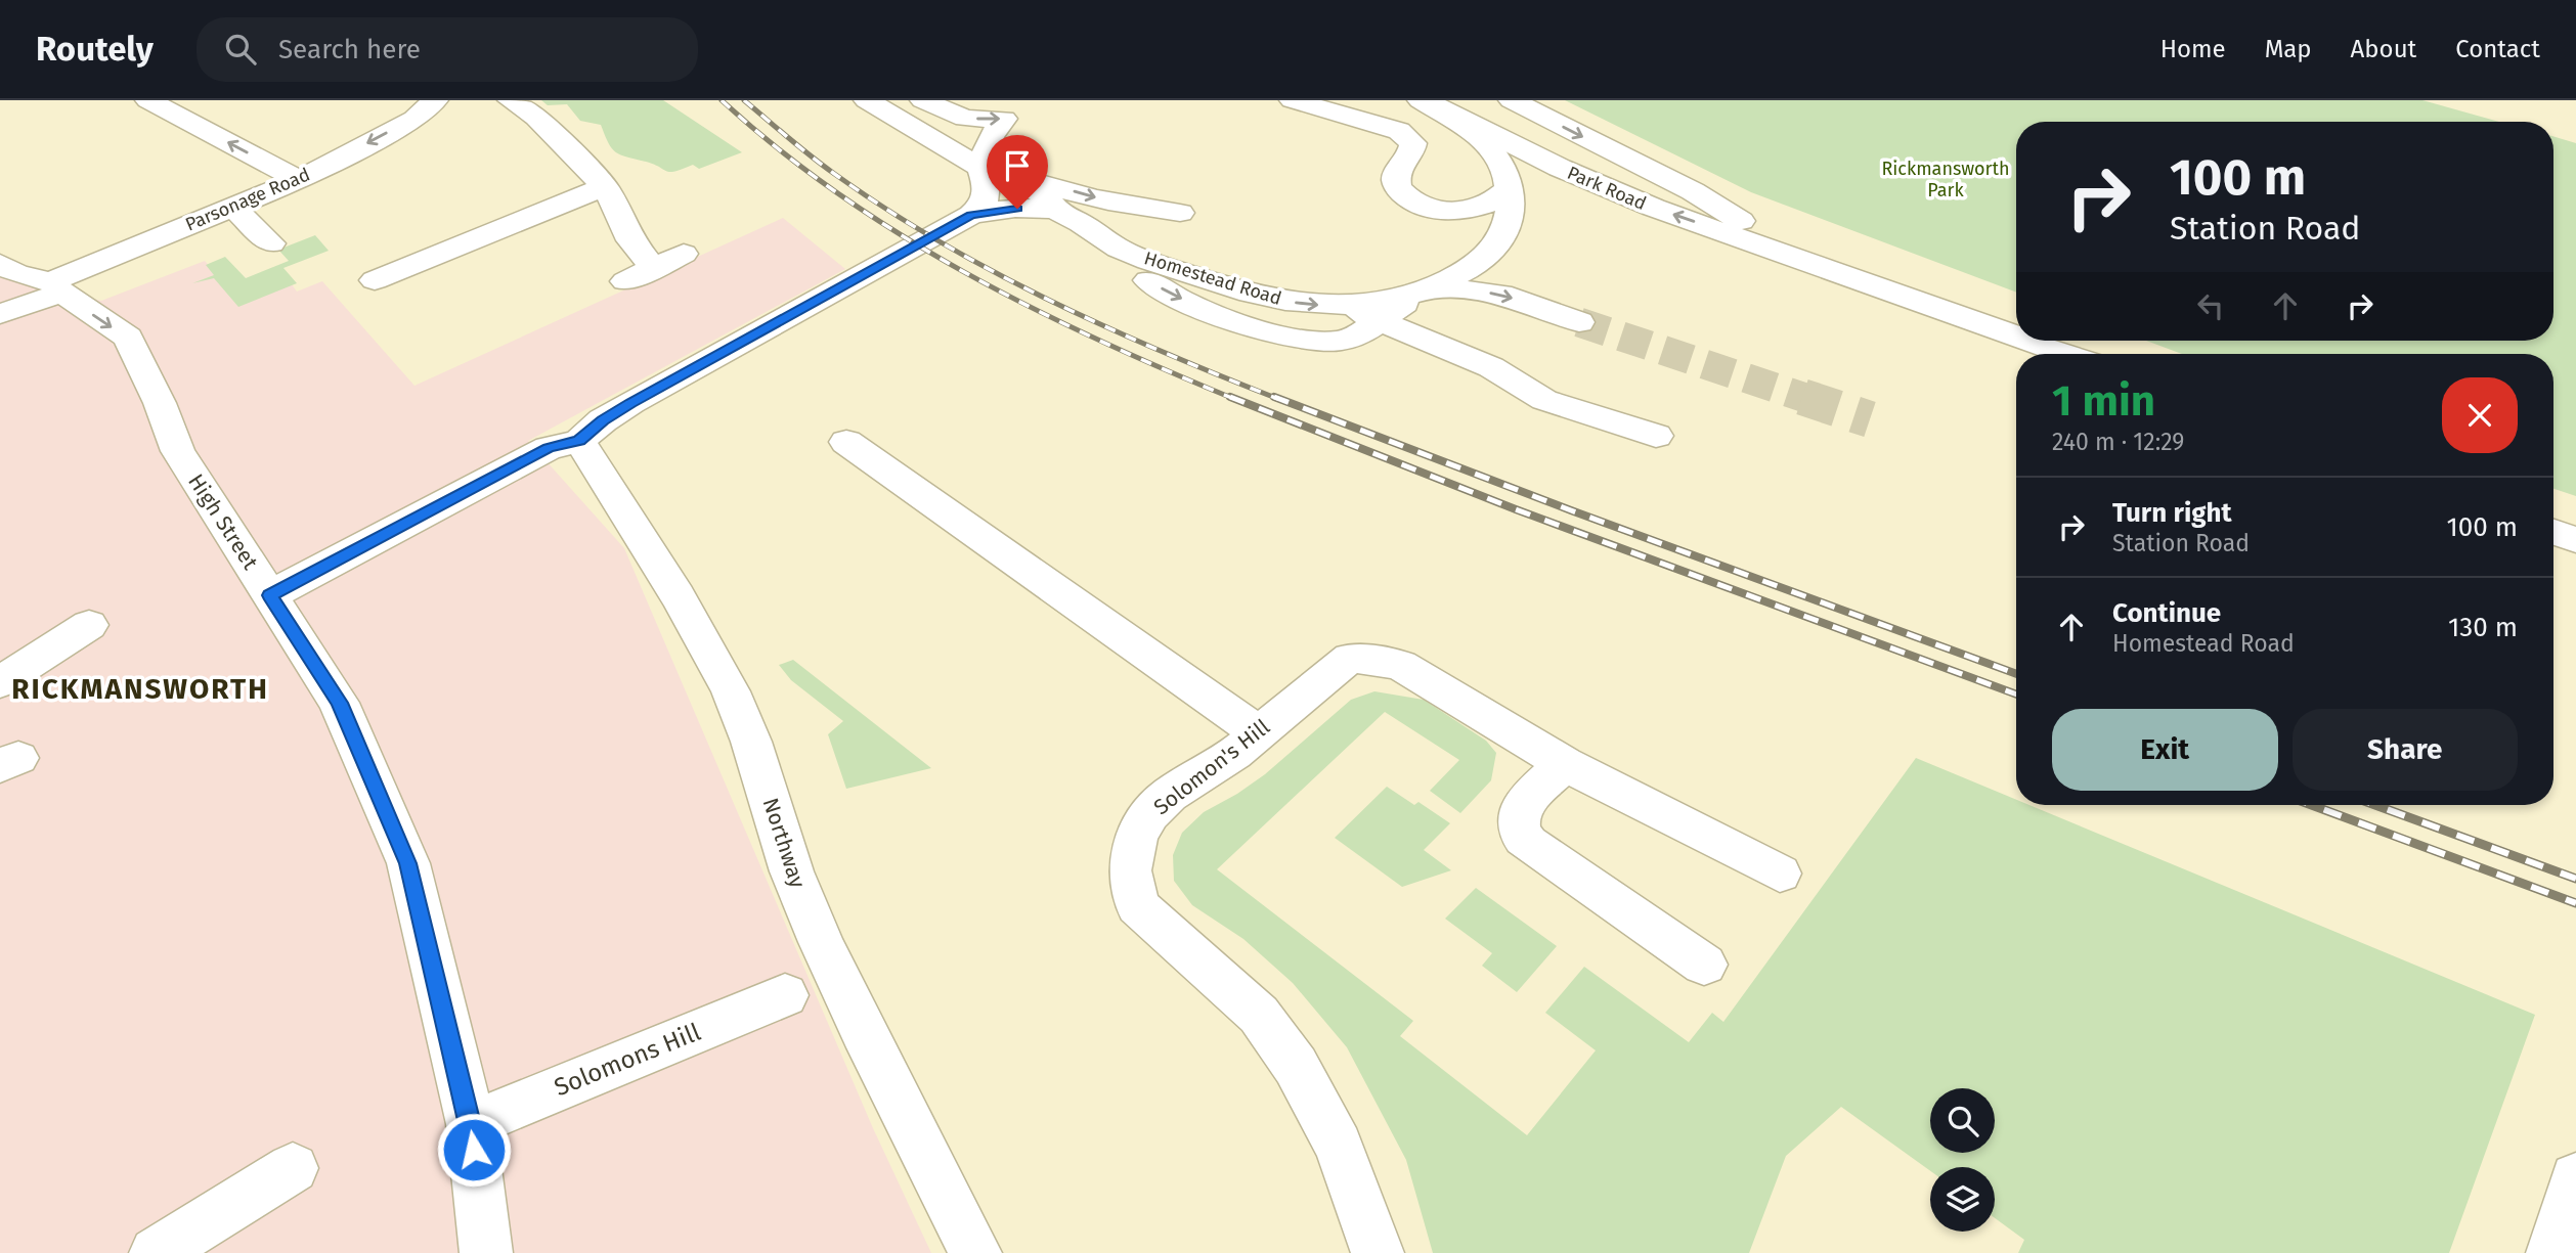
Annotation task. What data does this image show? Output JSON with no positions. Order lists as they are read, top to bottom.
{
  "streets": {
    "street": [
      "Park Road",
      "Parsonage Road",
      "Homestead Road",
      "High Street",
      "Solomon's Hill",
      "Northway",
      "Solomons Hill"
    ]
  },
  "crossings": [
    ["Parsonage Road", "High Street"],
    ["High Street", "Solomons Hill"]
  ],
  "districts": ["RICKMANSWORTH"],
  "parks": ["Rickmansworth Park"],
  "page": {
    "header": "Routely",
    "search": "Search here",
    "nav": [
      "Home",
      "Map",
      "About",
      "Contact"
    ],
    "turn": ["100 m", "Station Road"],
    "heading": ["1 min", "240 m · 12:29"],
    "list": [
      {
        "name": "Turn right",
        "note": "Station Road",
        "value": "100 m"
      },
      {
        "name": "Continue",
        "note": "Homestead Road",
        "value": "130 m"
      }
    ],
    "buttons": ["Exit", "Share"]
  }
}
